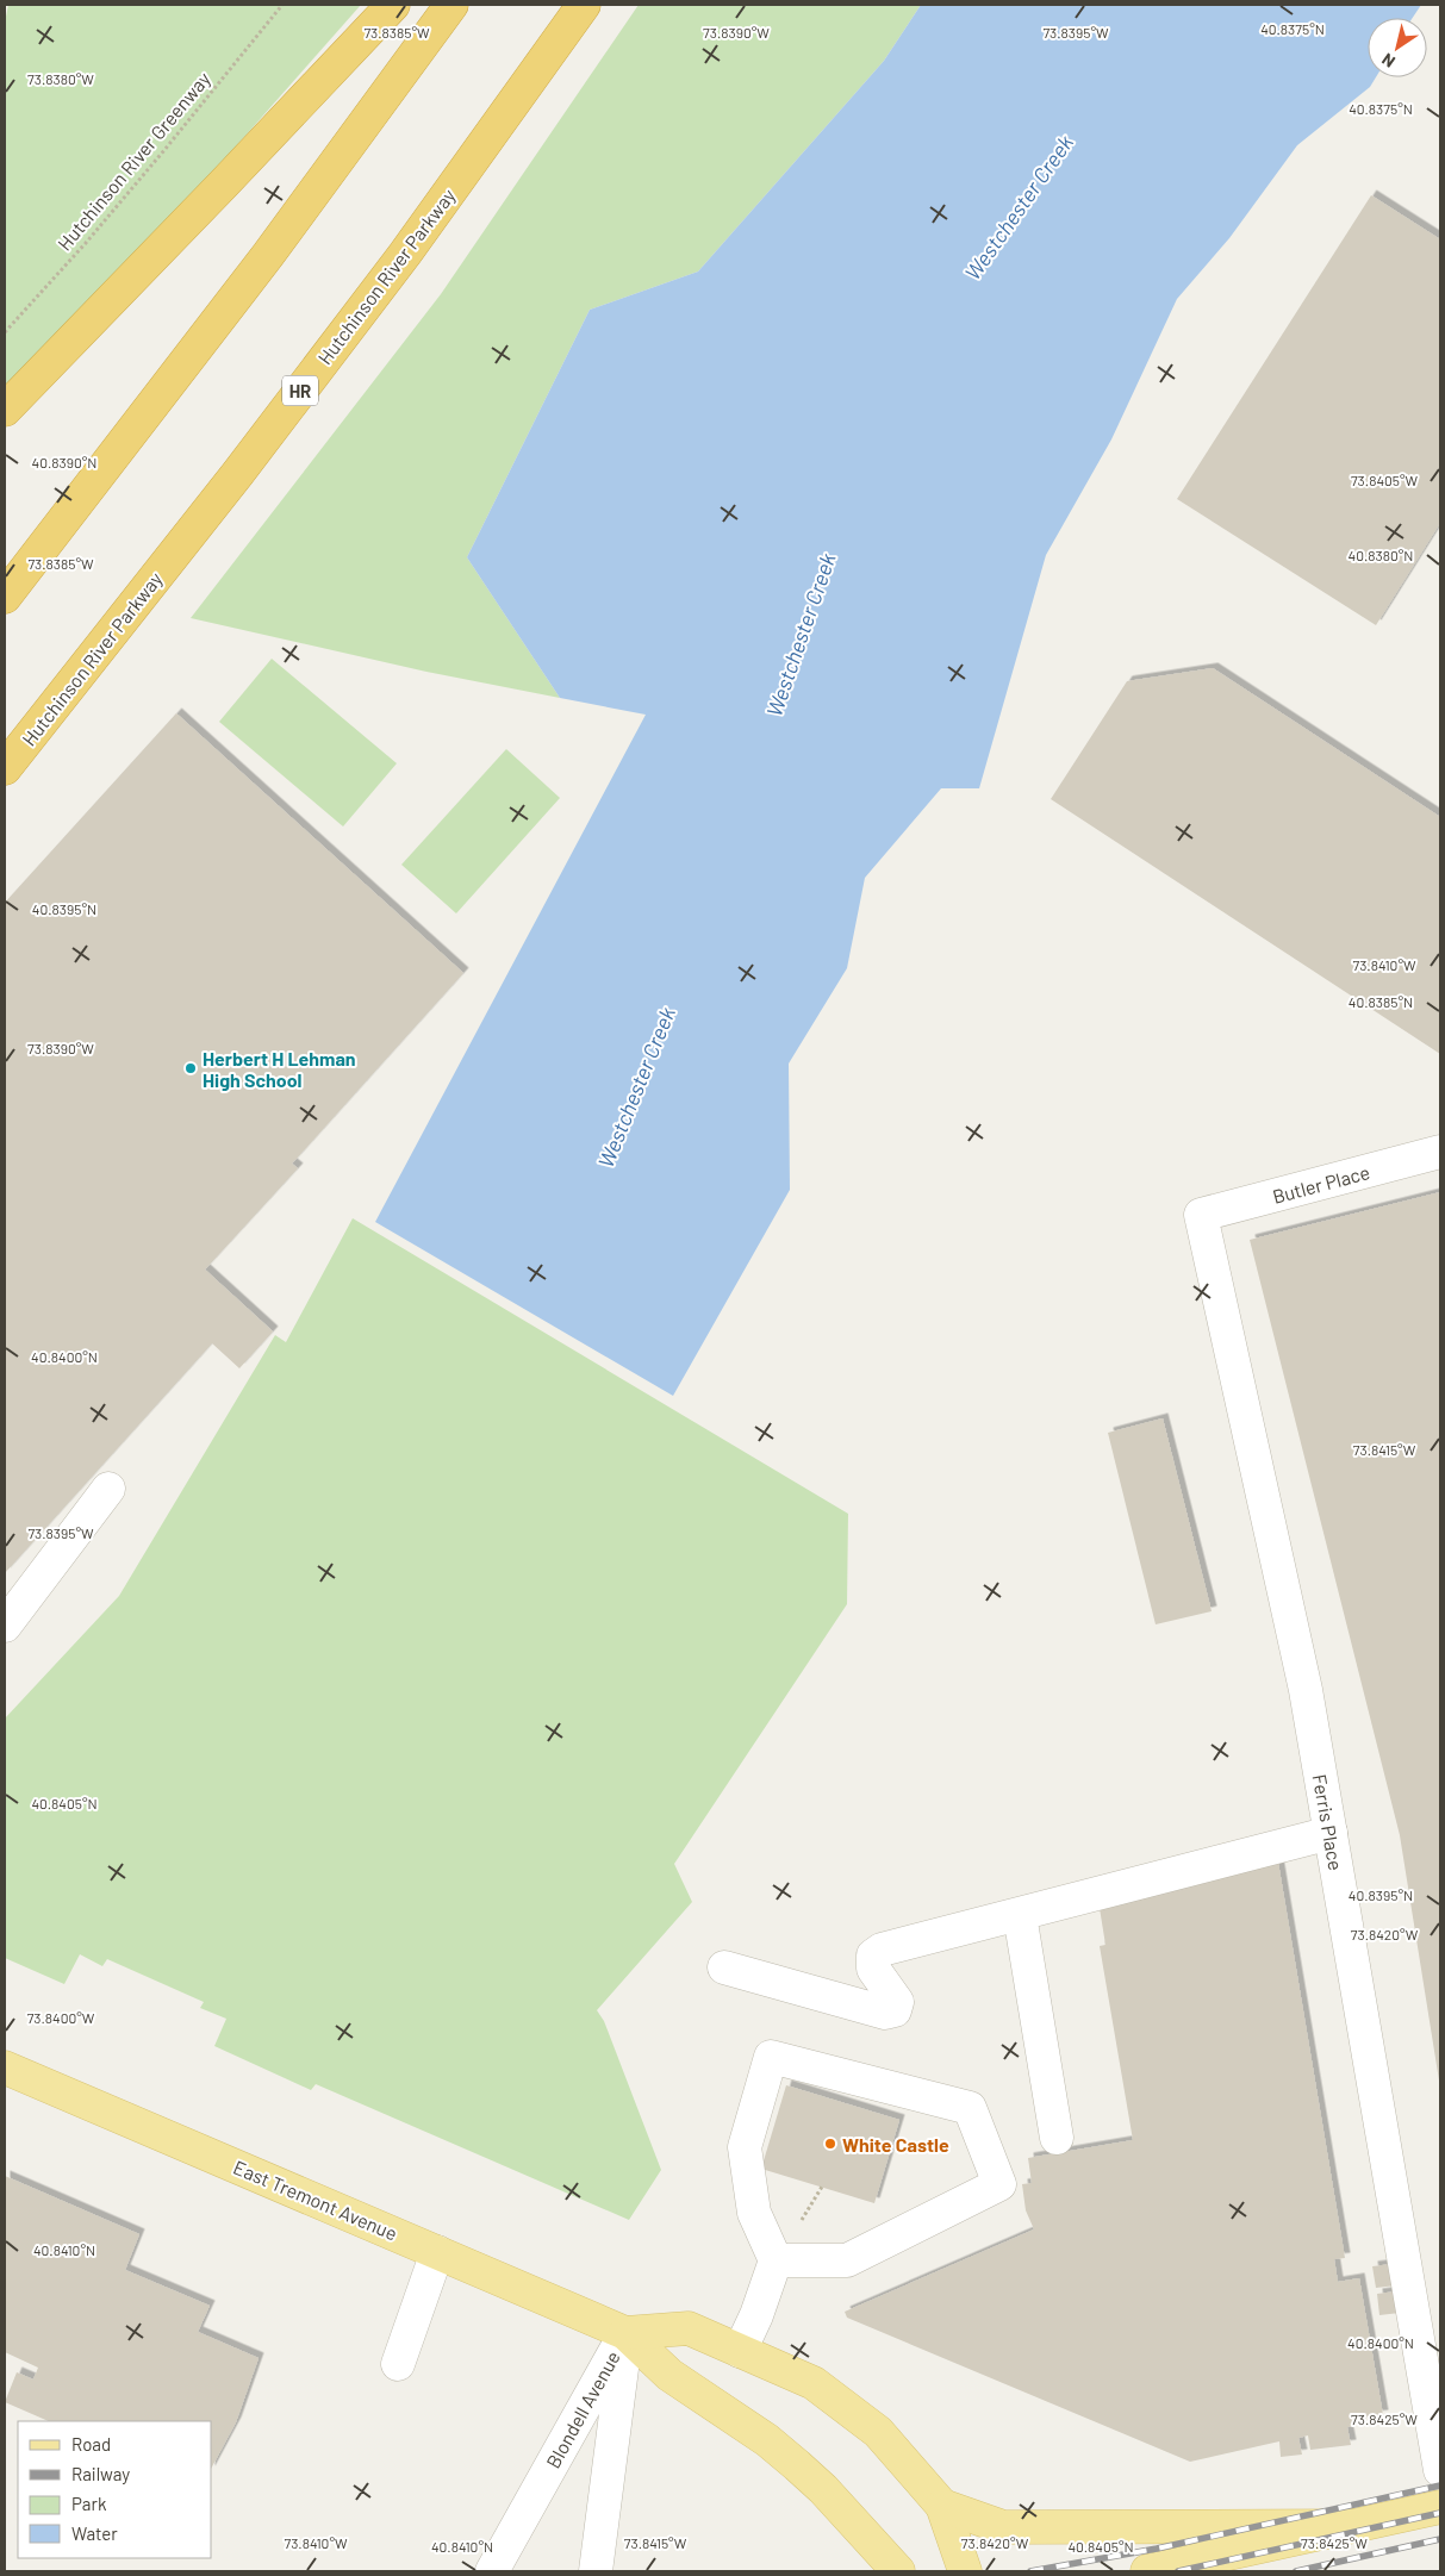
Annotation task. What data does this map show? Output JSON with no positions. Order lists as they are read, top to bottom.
{
  "streets": {
    "highway": ["Hutchinson River Parkway", "HR"],
    "main road": ["East Tremont Avenue"],
    "street": ["Butler Place", "Ferris Place", "Blondell Avenue"],
    "path": ["Hutchinson River Greenway"]
  },
  "crossings": [
    ["Butler Place", "Ferris Place"],
    ["East Tremont Avenue", "Blondell Avenue"]
  ],
  "water": ["Westchester Creek"],
  "places": ["Herbert H Lehman High School", "White Castle"],
  "legend": [
    "Road",
    "Railway",
    "Park",
    "Water"
  ],
  "north": "bottom left",
  "coordinates": [
    "40.8375°N",
    "73.8385°W",
    "73.8390°W",
    "73.8395°W",
    "73.8380°W",
    "40.8390°N",
    "73.8405°W",
    "40.8380°N",
    "40.8395°N",
    "73.8410°W",
    "40.8385°N",
    "40.8400°N",
    "73.8415°W",
    "40.8405°N",
    "73.8420°W",
    "73.8400°W",
    "40.8410°N",
    "73.8425°W"
  ]
}
